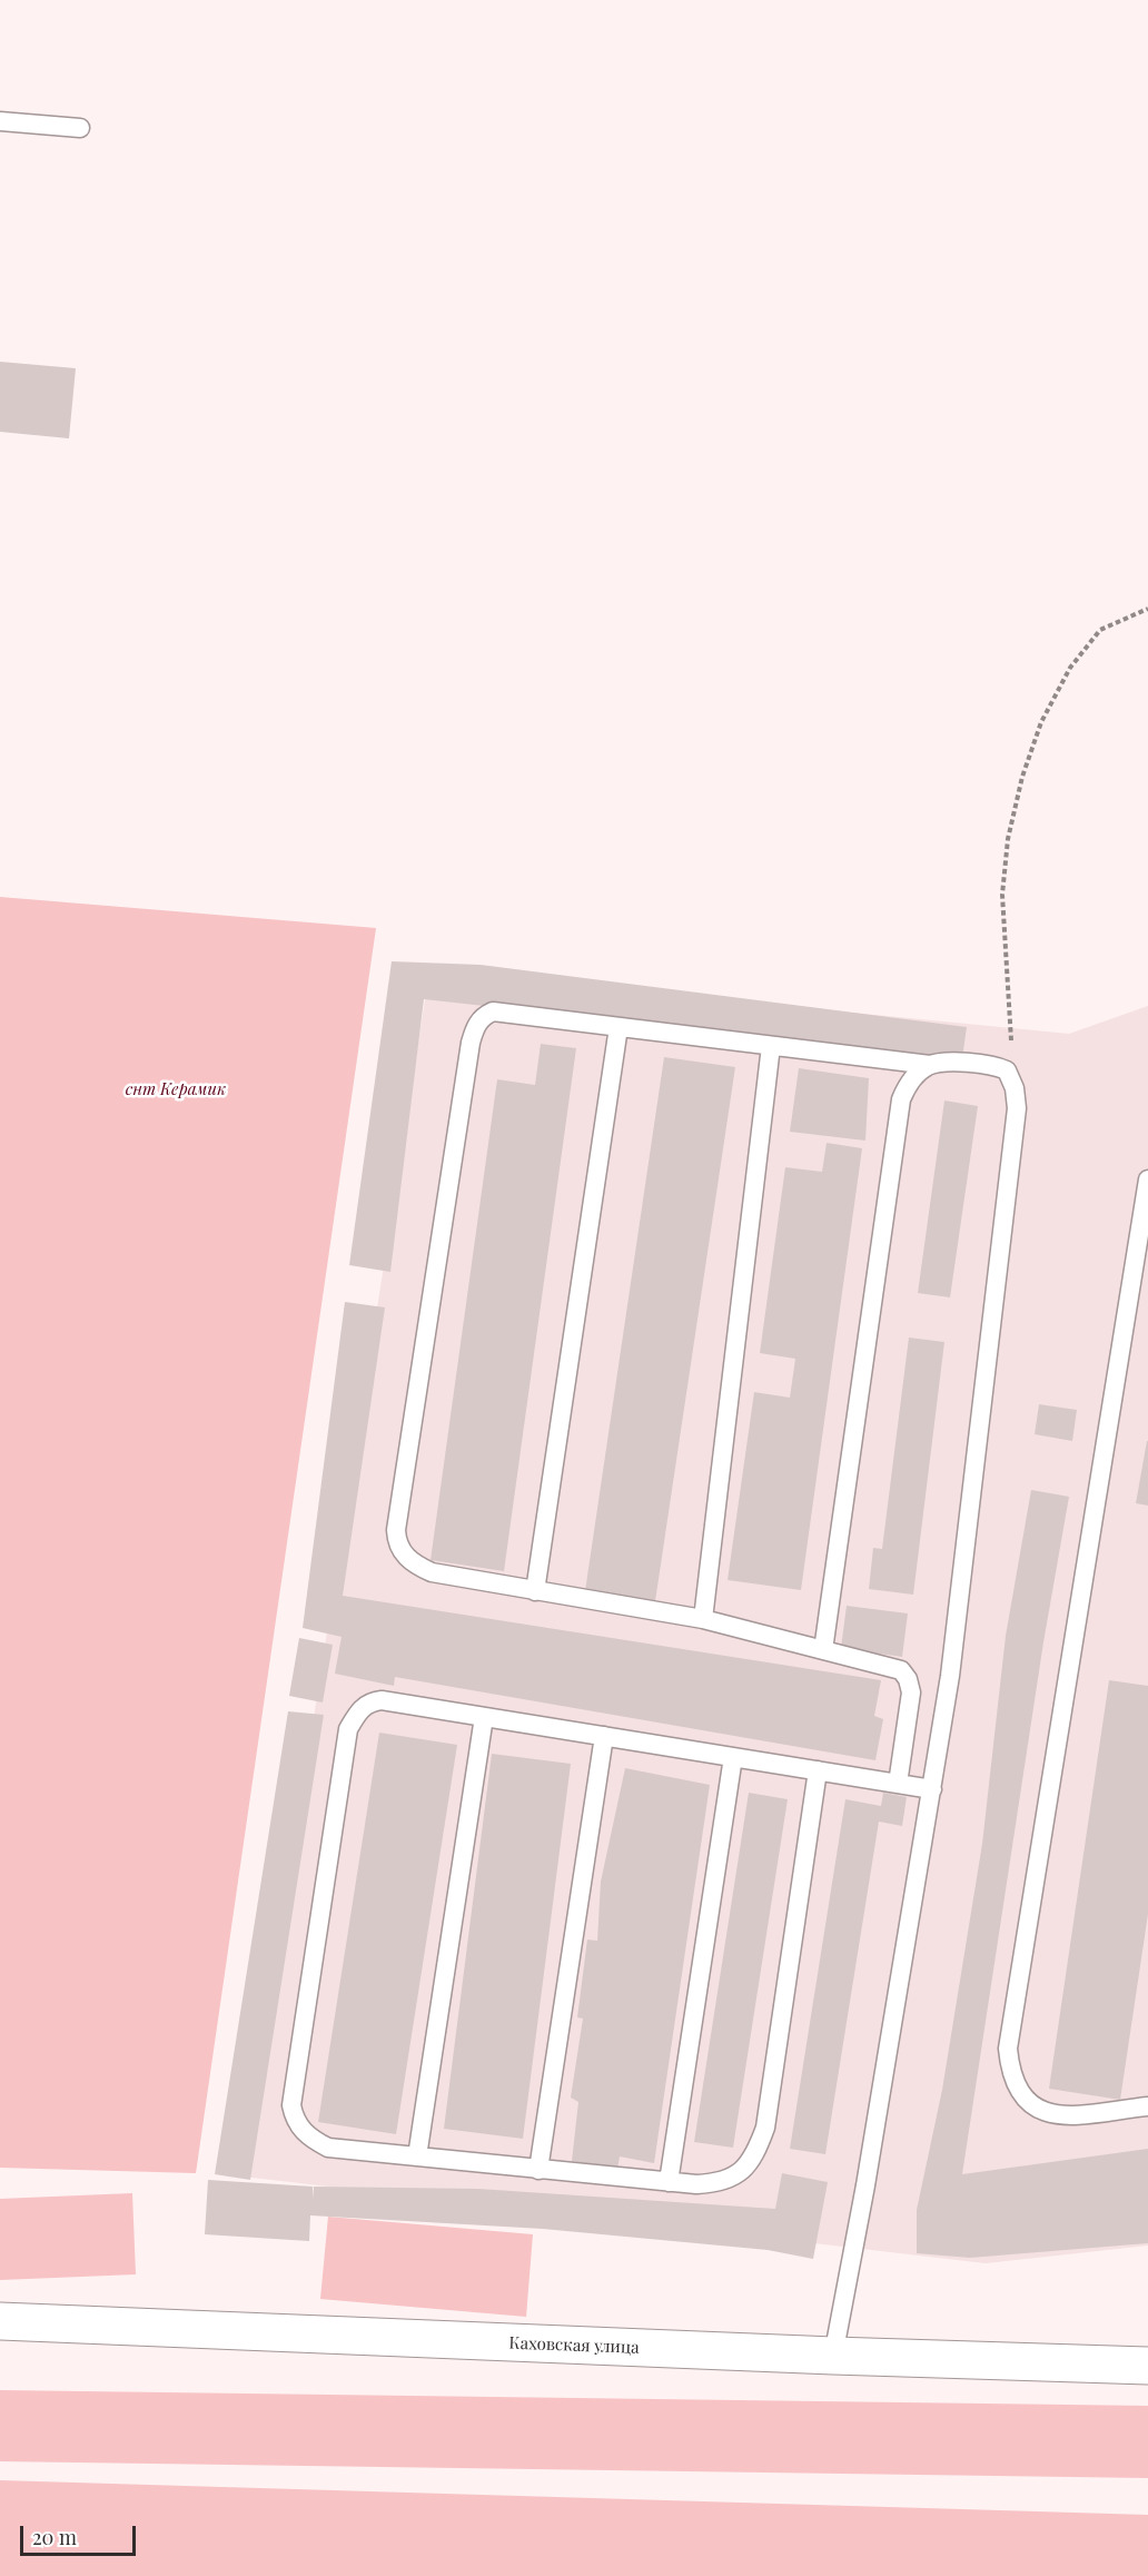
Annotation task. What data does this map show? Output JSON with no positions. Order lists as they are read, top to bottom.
{
  "streets": {
    "main road": ["Каховская улица"]
  },
  "parks": ["снт Керамик"],
  "scale_bar": "20 m"
}
